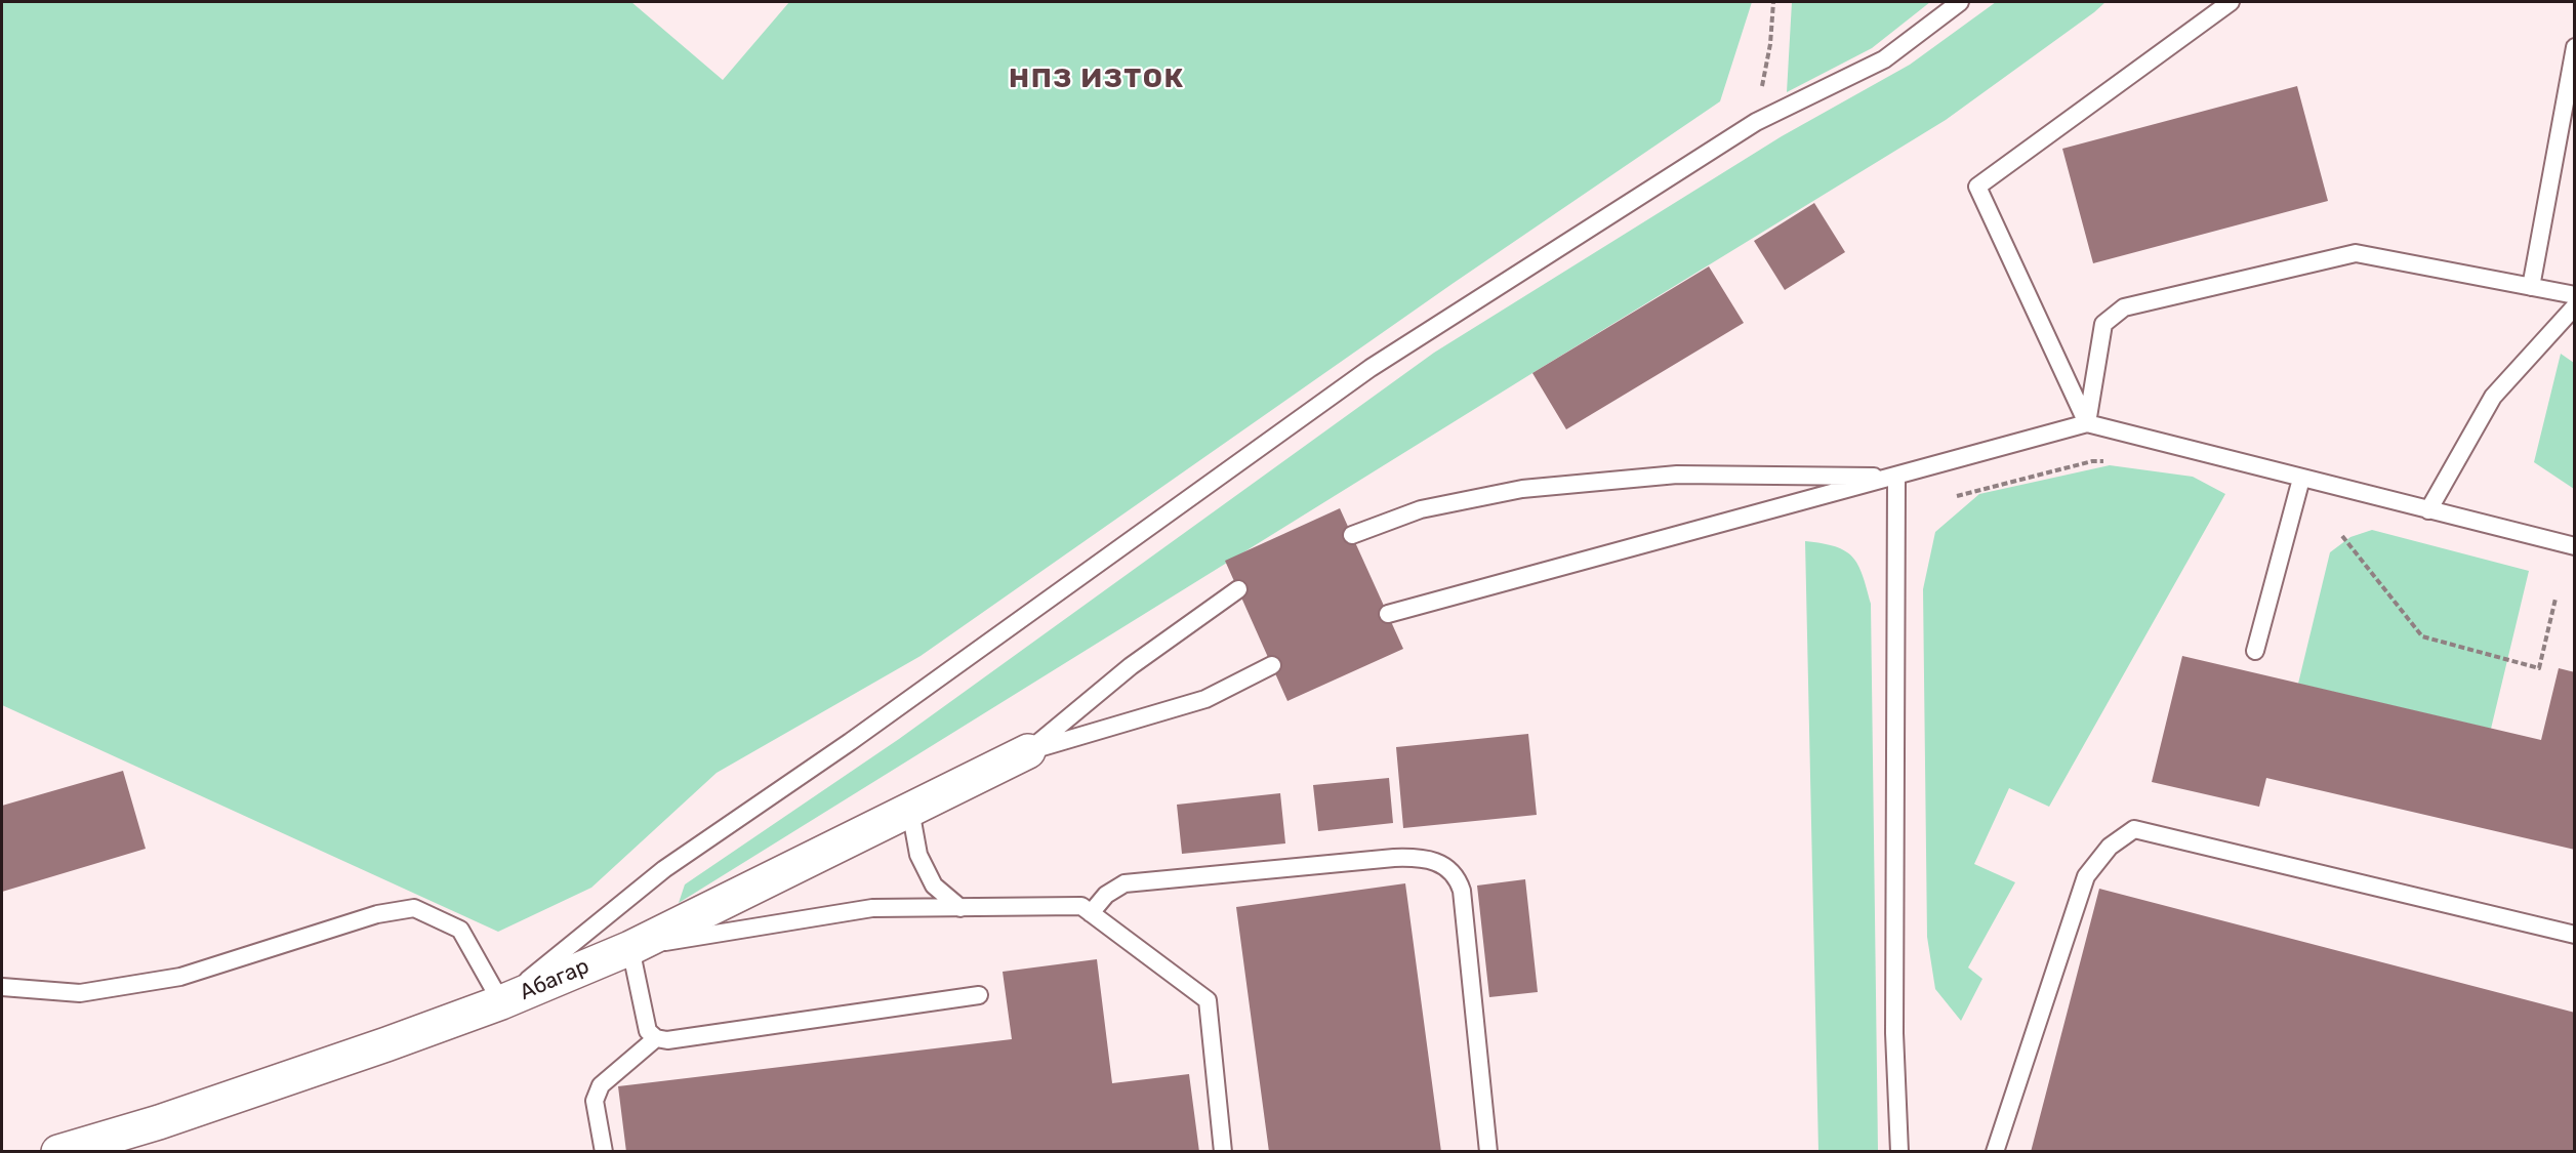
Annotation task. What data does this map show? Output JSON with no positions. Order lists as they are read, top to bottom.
{
  "streets": {
    "street": ["Абагар"]
  },
  "districts": ["НПЗ ИЗТОК"]
}
